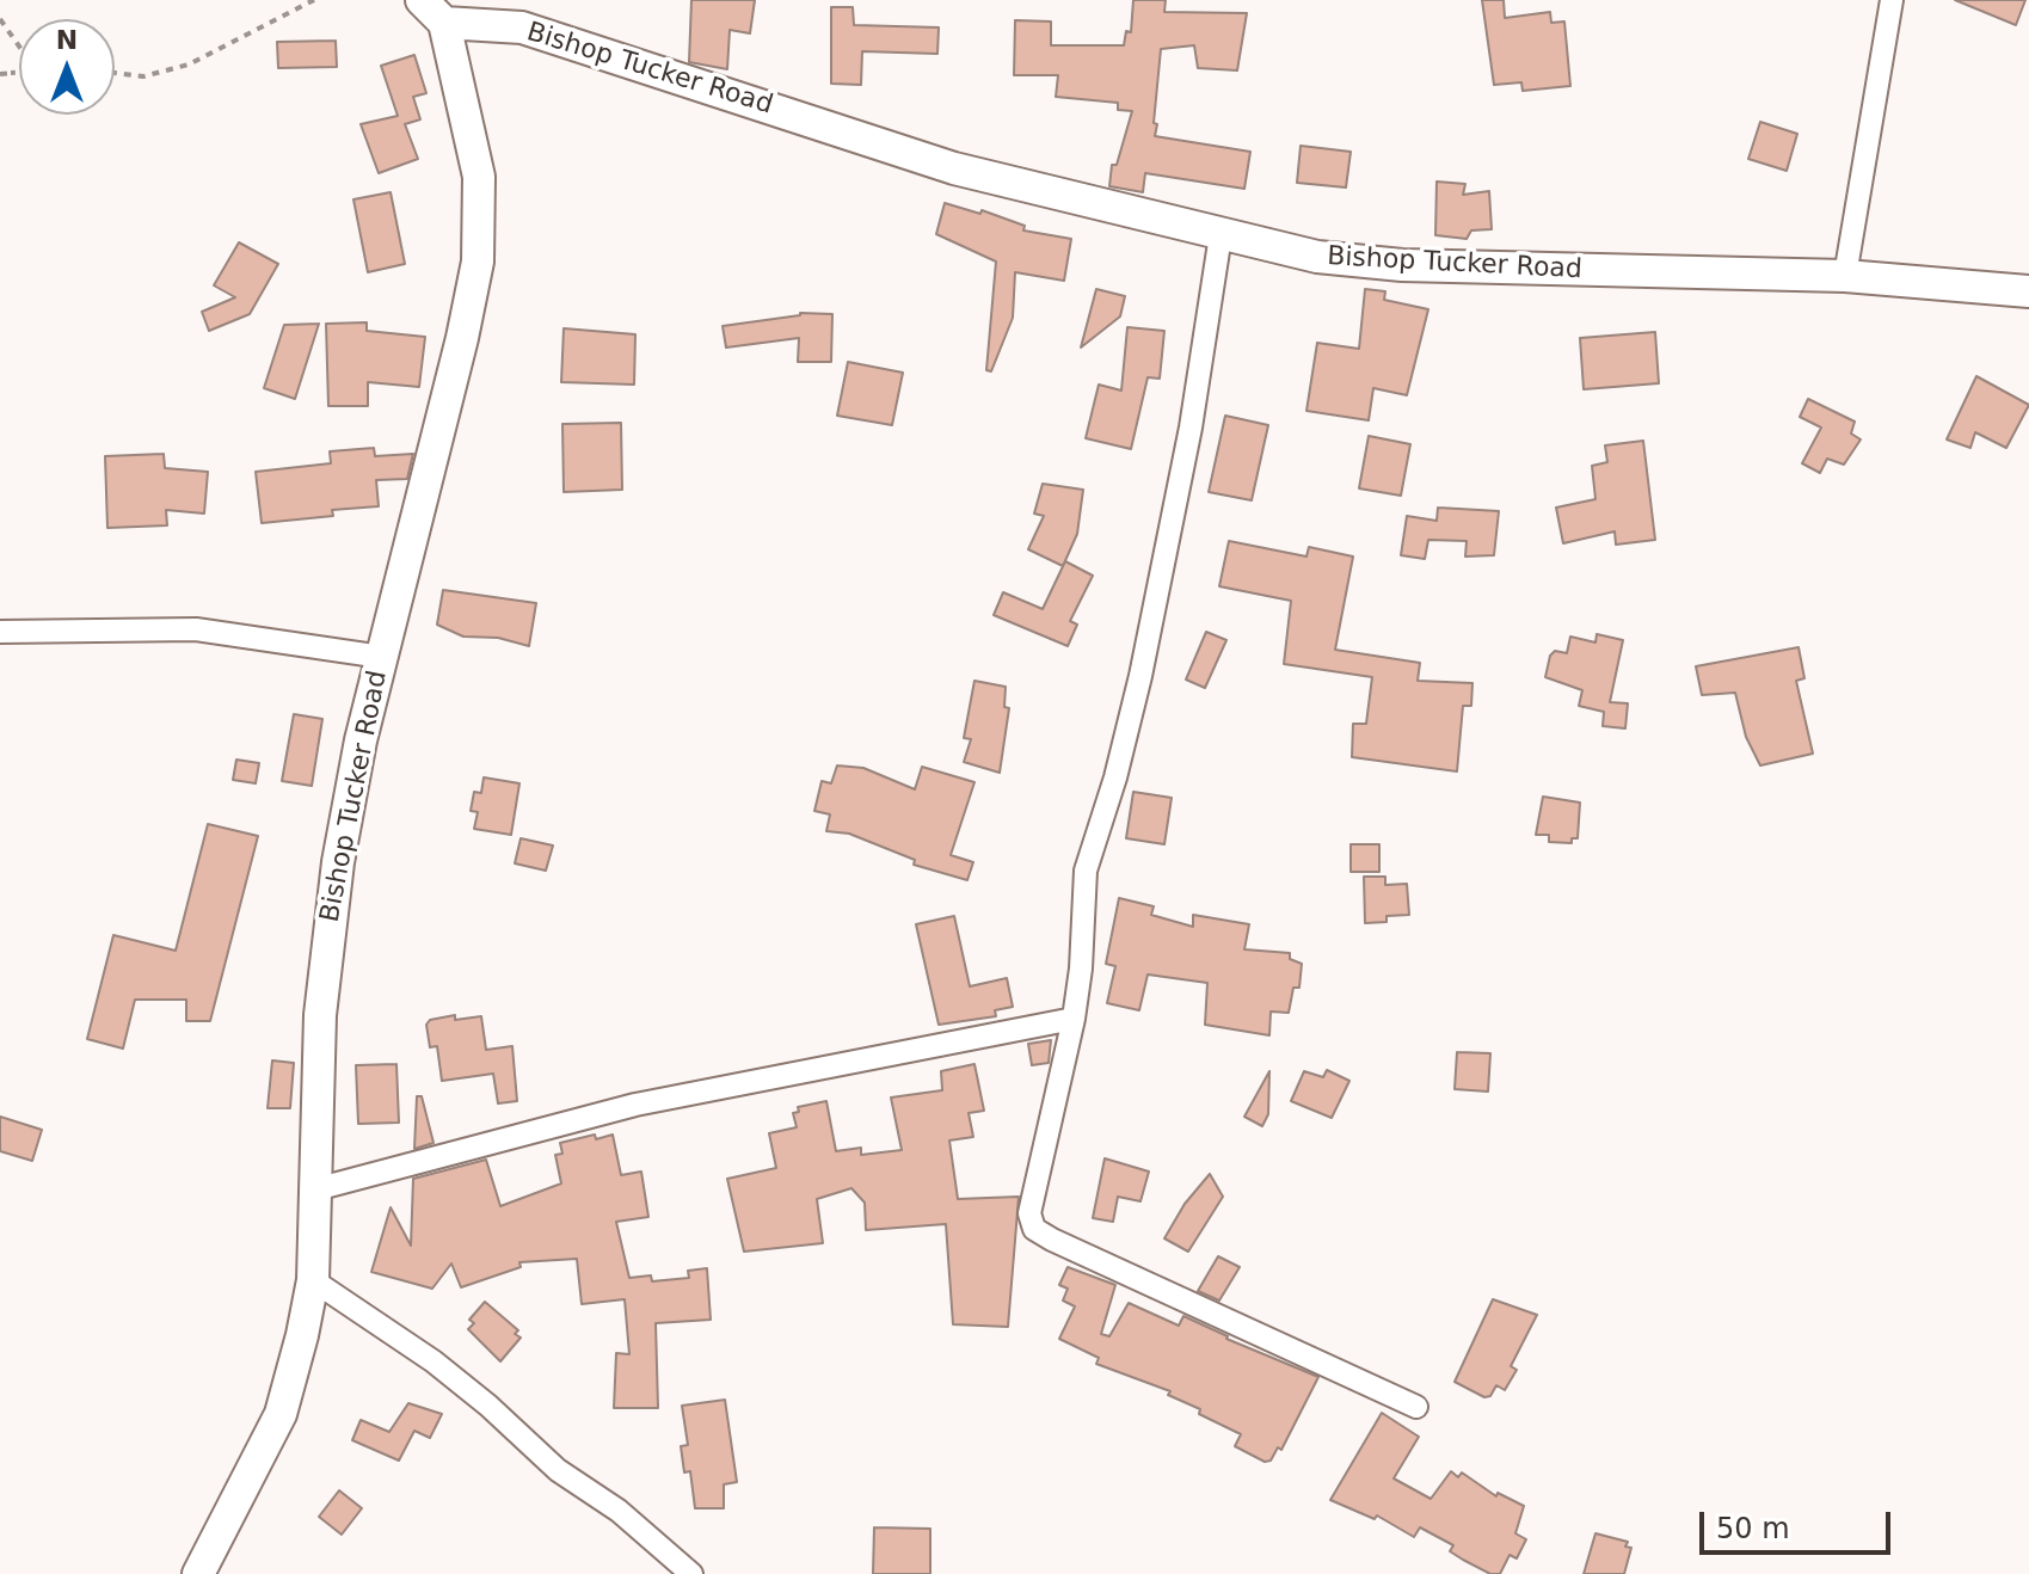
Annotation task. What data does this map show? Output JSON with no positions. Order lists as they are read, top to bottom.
{
  "streets": {
    "main road": ["Bishop Tucker Road"]
  },
  "scale_bar": "50 m",
  "north": "top"
}
